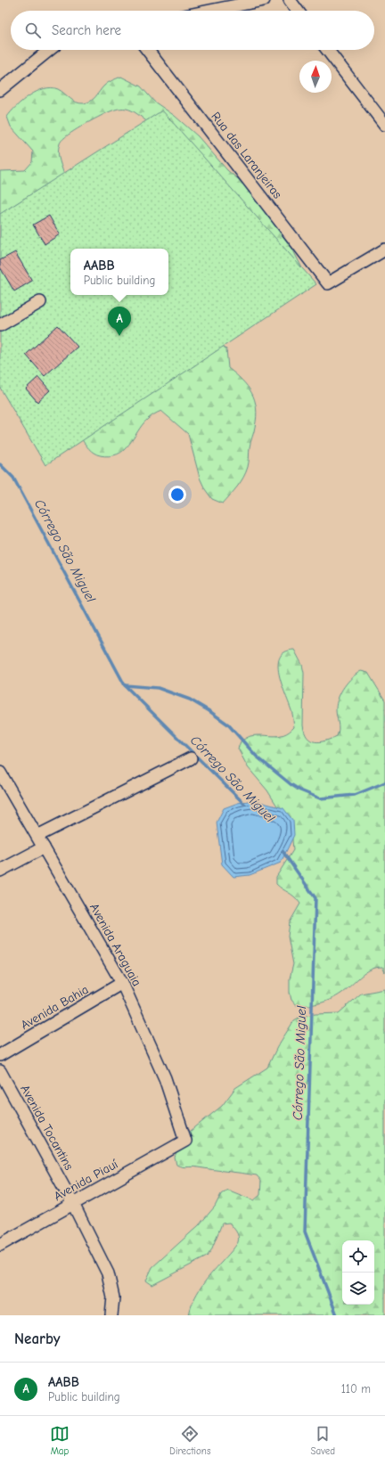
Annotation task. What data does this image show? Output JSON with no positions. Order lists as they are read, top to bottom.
{
  "streets": {
    "street": [
      "Rua das Laranjeiras",
      "Avenida Araguaia",
      "Avenida Bahia",
      "Avenida Tocantins",
      "Avenida Piauí"
    ]
  },
  "crossings": [
    ["Avenida Araguaia", "Avenida Bahia"],
    ["Avenida Araguaia", "Avenida Piauí"],
    ["Avenida Tocantins", "Avenida Piauí"]
  ],
  "water": ["Córrego São Miguel"],
  "north": "top",
  "page": {
    "search": "Search here",
    "popup": ["AABB", "Public building"],
    "pins": "A",
    "heading": "Nearby",
    "list": [
      {
        "mark": "A",
        "name": "AABB",
        "note": "Public building",
        "value": "110 m"
      }
    ],
    "nav": ["Map", "Directions", "Saved"]
  }
}
